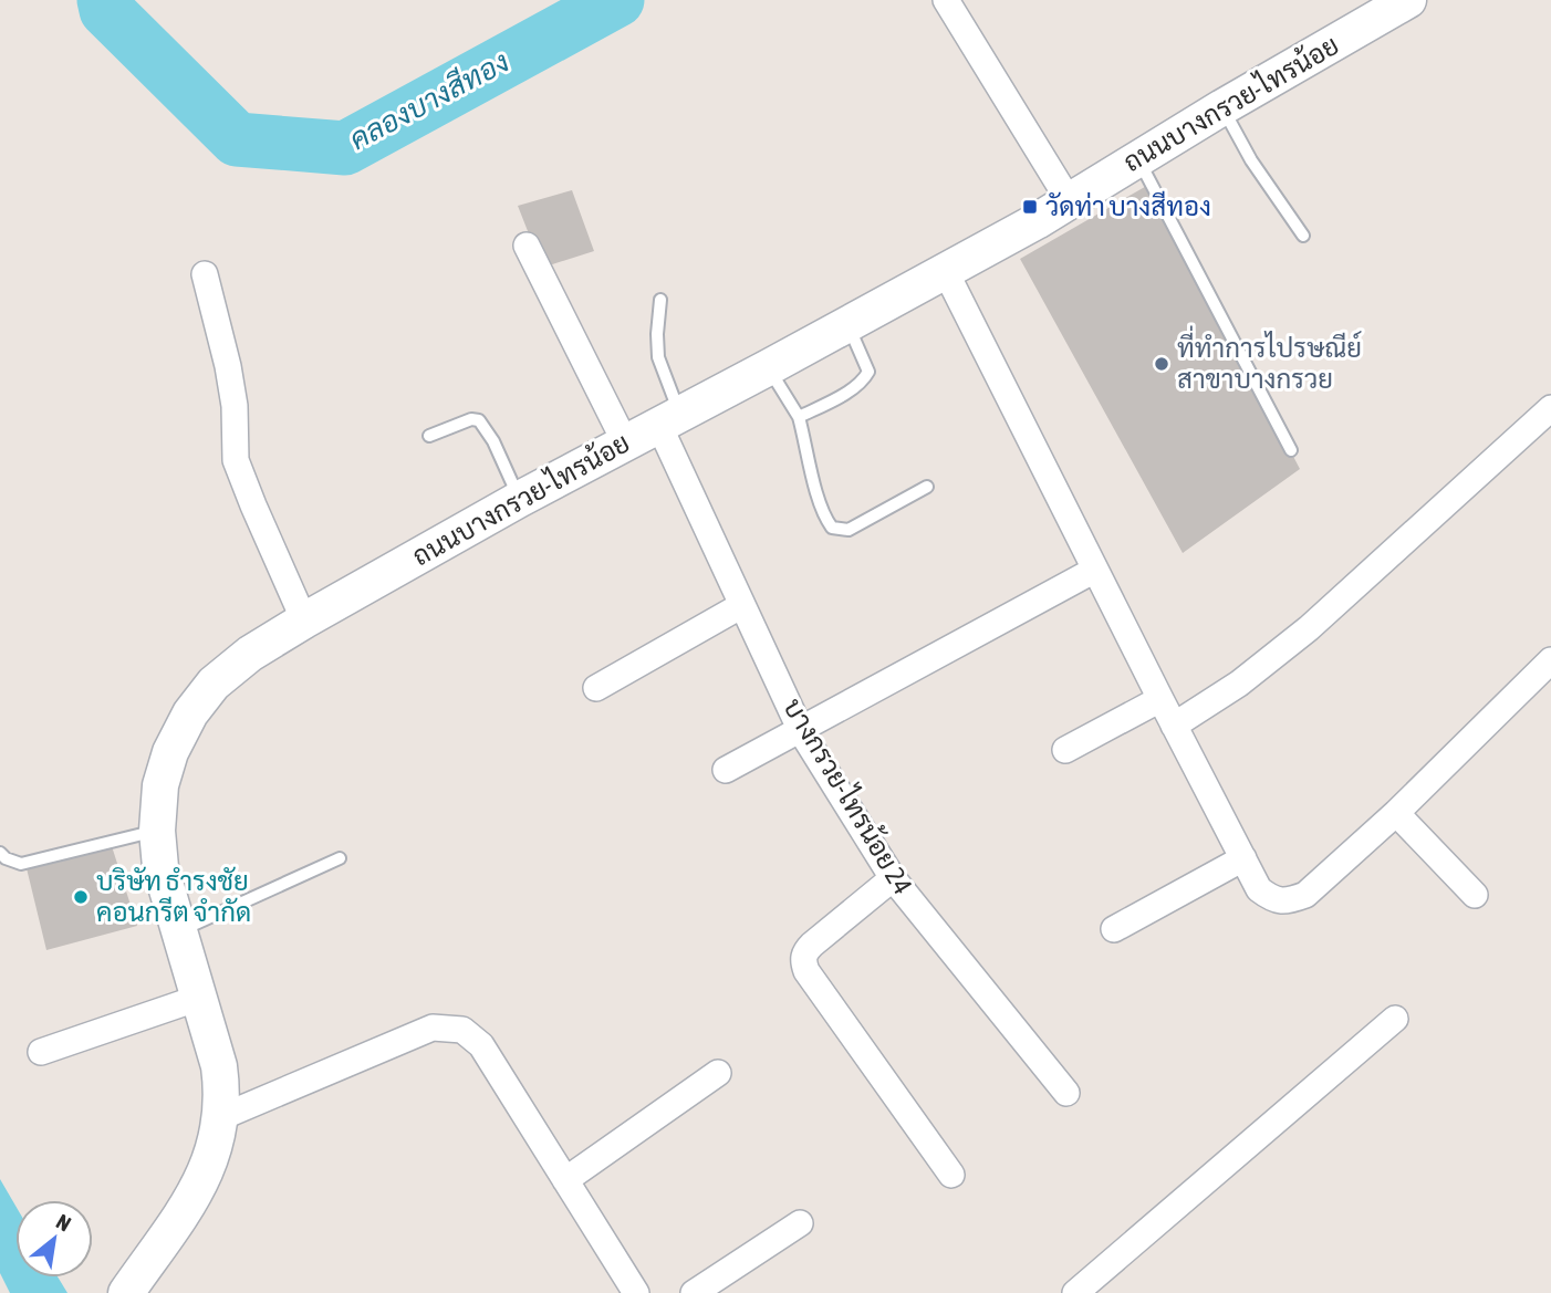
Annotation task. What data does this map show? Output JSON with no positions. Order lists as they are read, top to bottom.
{
  "streets": {
    "main road": ["ถนนบางกรวย-ไทรน้อย"],
    "street": ["บางกรวย-ไทรน้อย 24"]
  },
  "crossings": [
    ["ถนนบางกรวย-ไทรน้อย", "บางกรวย-ไทรน้อย 24"]
  ],
  "water": ["คลองบางสีทอง"],
  "places": {
    "transit": ["วัดท่า บางสีทอง"],
    "other": ["ที่ทำการไปรษณีย์ สาขาบางกรวย", "บริษัท ธำรงชัย คอนกรีต จำกัด"]
  },
  "north": "top right"
}
